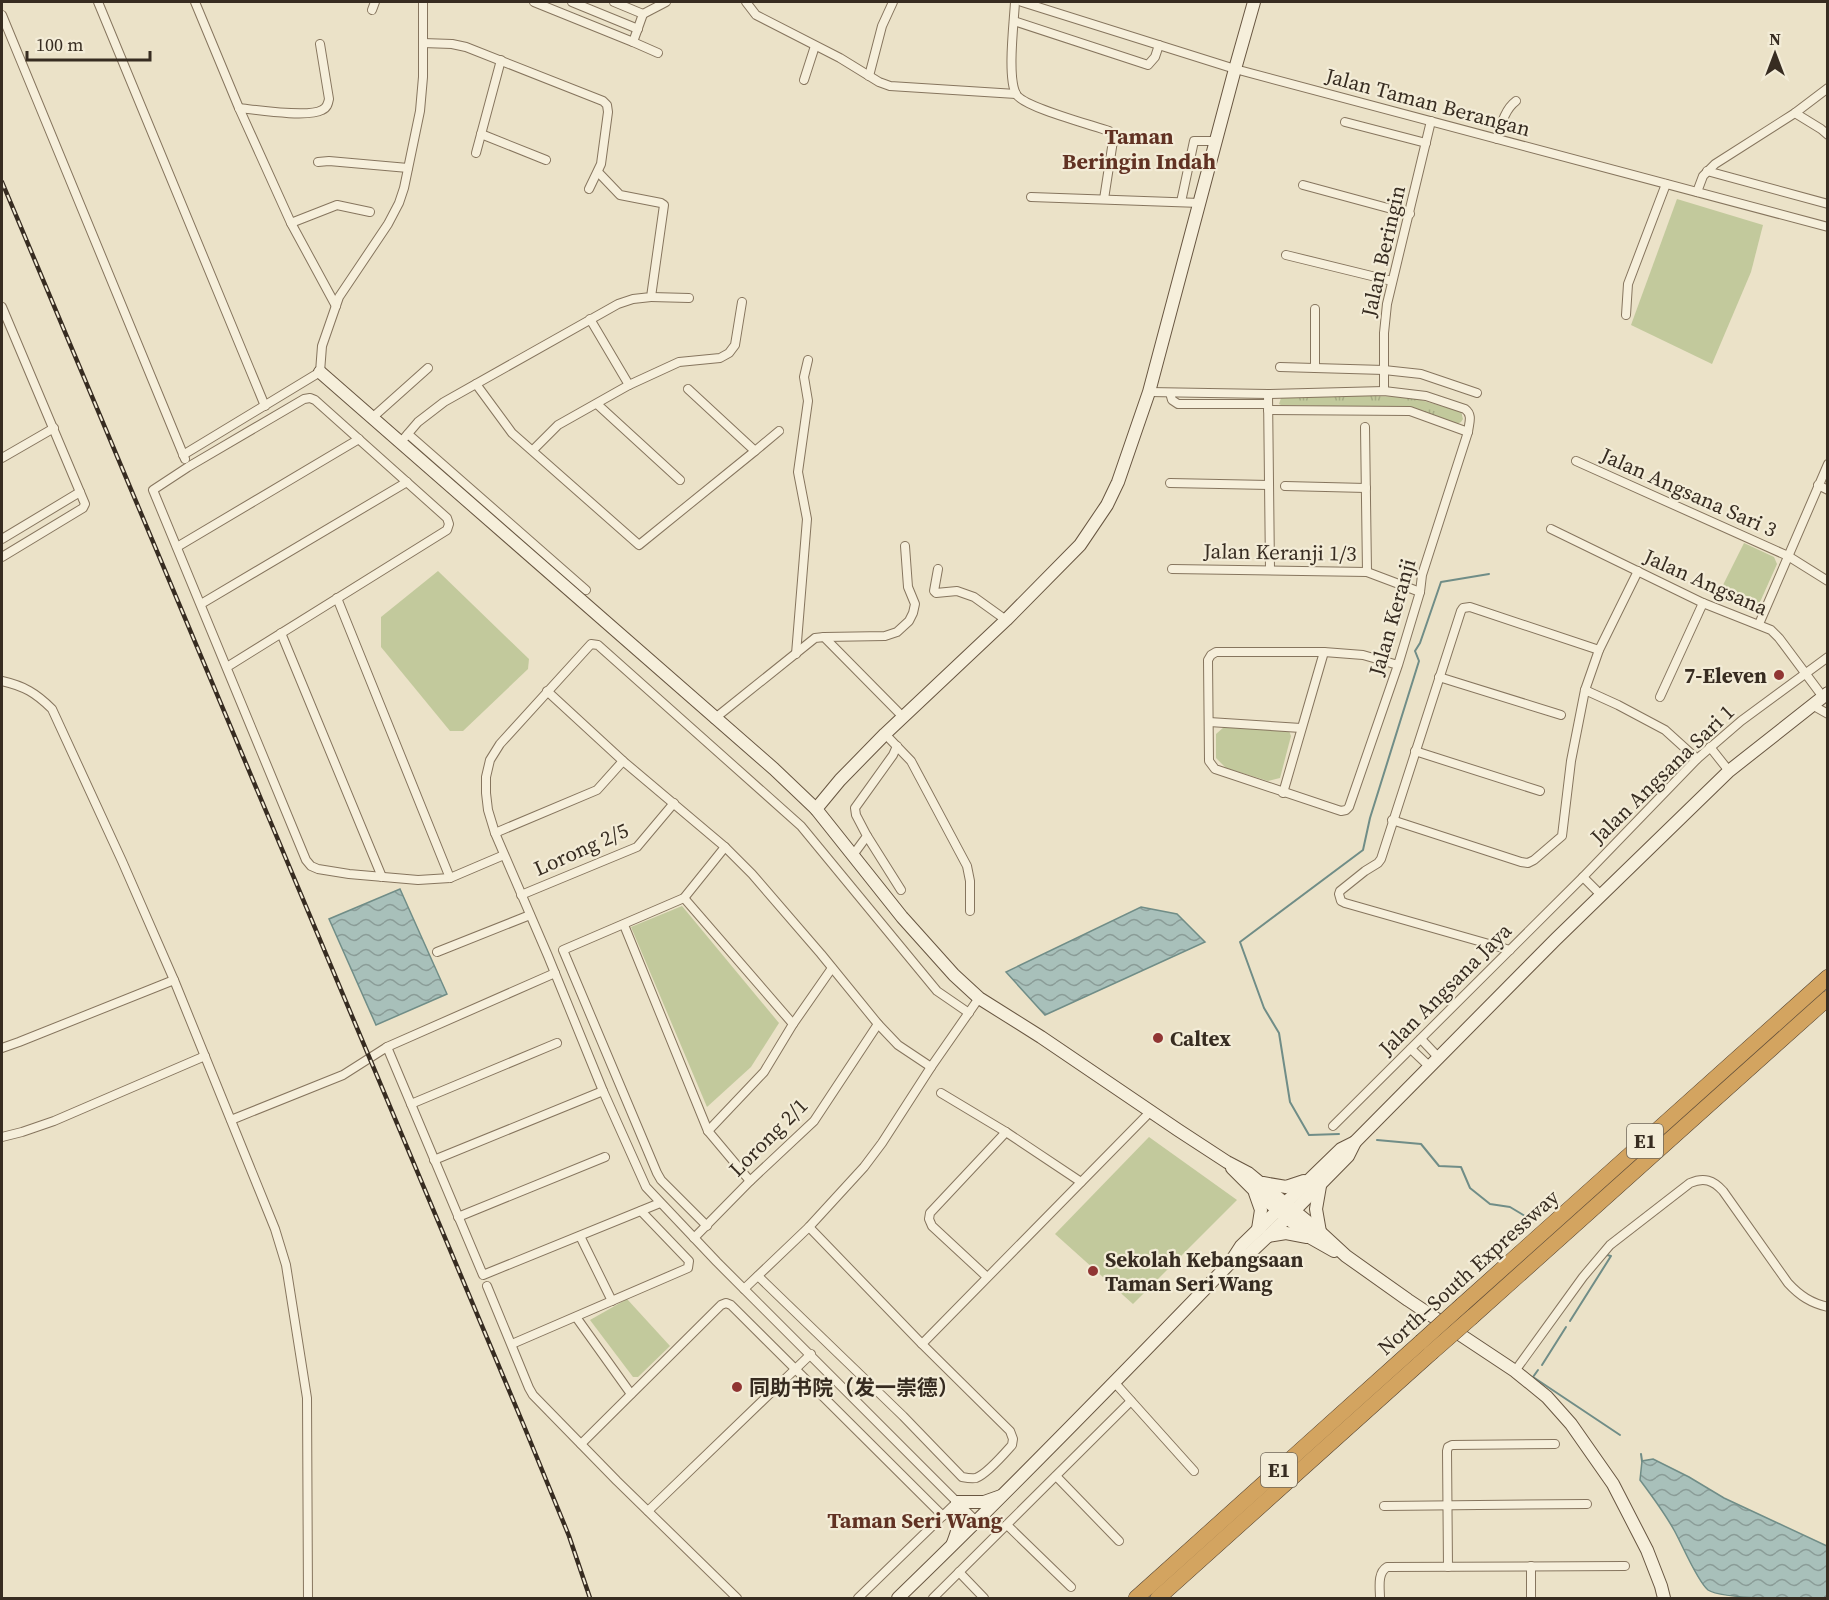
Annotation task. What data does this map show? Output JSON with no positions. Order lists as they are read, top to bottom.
{
  "streets": {
    "highway": ["E1", "North–South Expressway"],
    "street": [
      "Jalan Taman Berangan",
      "Jalan Beringin",
      "Jalan Angsana Sari 3",
      "Jalan Keranji 1/3",
      "Jalan Angsana",
      "Jalan Keranji",
      "Jalan Angsana Sari 1",
      "Lorong 2/5",
      "Jalan Angsana Jaya",
      "Lorong 2/1"
    ]
  },
  "crossings": [
    ["Jalan Taman Berangan", "Jalan Beringin"],
    ["Jalan Beringin", "Jalan Keranji"],
    ["Jalan Keranji 1/3", "Jalan Keranji"],
    ["Jalan Angsana", "Jalan Angsana Sari 1"],
    ["Jalan Angsana Sari 1", "Jalan Angsana Jaya"]
  ],
  "districts": ["Taman Beringin Indah", "Taman Seri Wang"],
  "places": [
    "7-Eleven",
    "Caltex",
    "Sekolah Kebangsaan Taman Seri Wang",
    "同助书院（发一崇德）"
  ],
  "scale_bar": "100 m",
  "north": "top"
}
